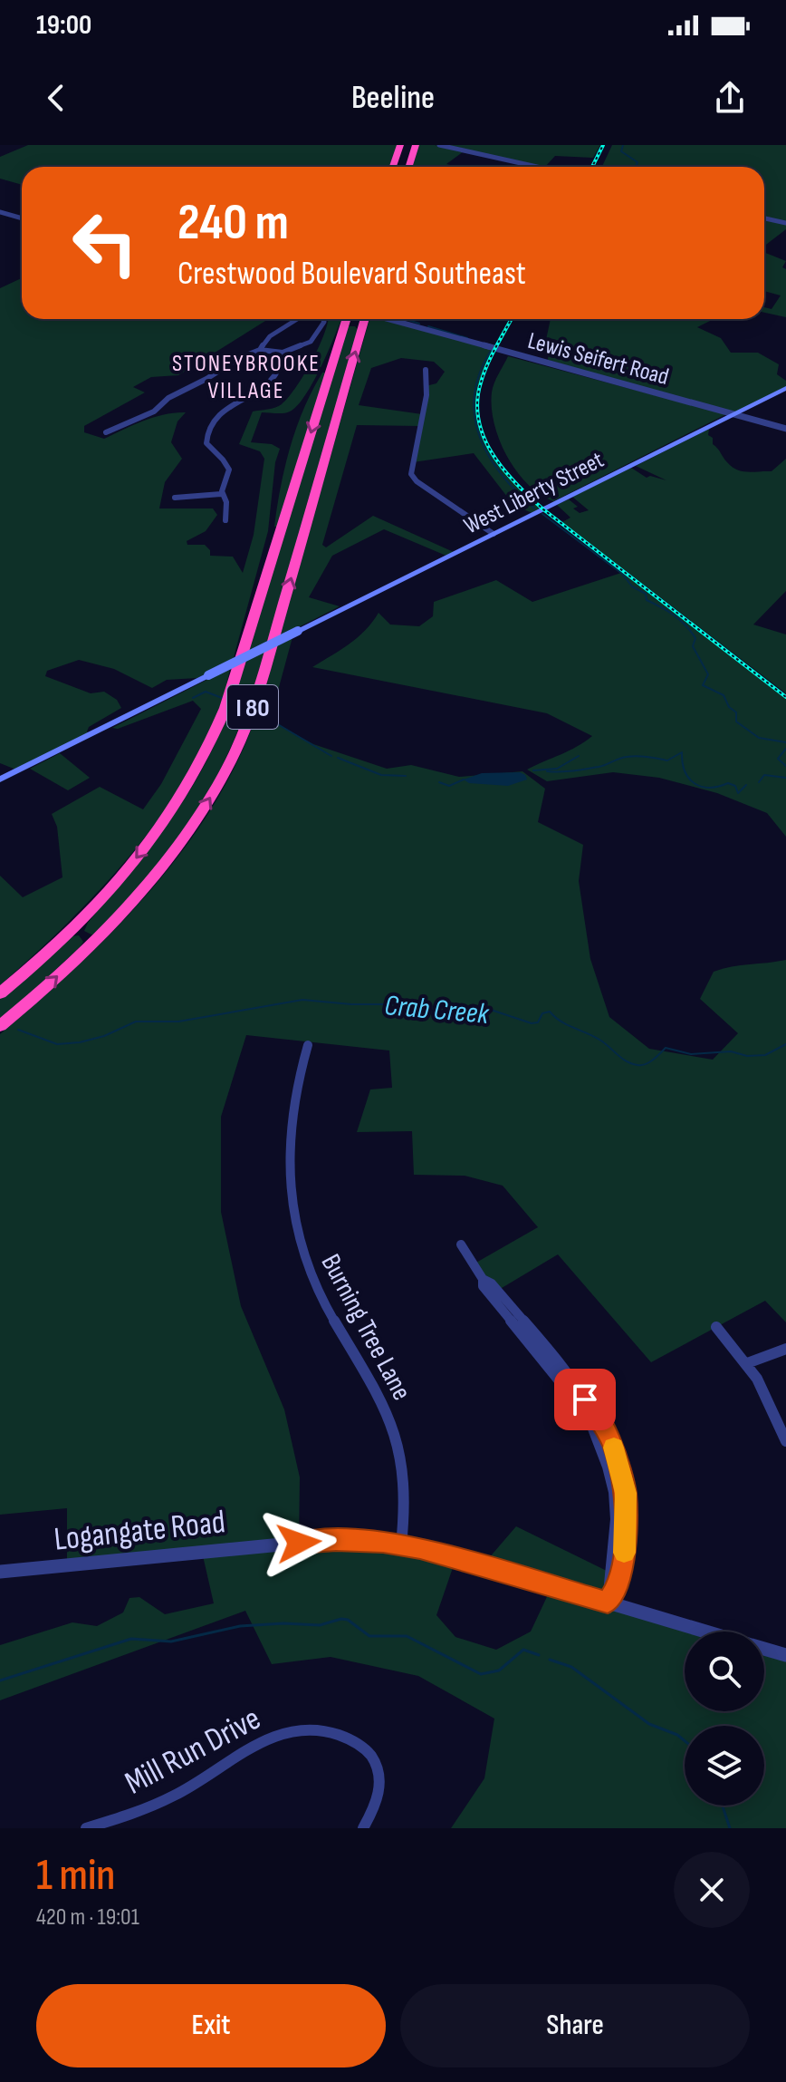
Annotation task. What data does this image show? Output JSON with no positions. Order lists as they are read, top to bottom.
{
  "streets": {
    "highway": ["I 80"],
    "main road": ["West Liberty Street"],
    "street": [
      "Lewis Seifert Road",
      "Burning Tree Lane",
      "Logangate Road",
      "Mill Run Drive"
    ]
  },
  "crossings": [
    ["Lewis Seifert Road", "West Liberty Street"],
    ["Burning Tree Lane", "Logangate Road"]
  ],
  "districts": ["STONEYBROOKE VILLAGE"],
  "water": ["Crab Creek"],
  "page": {
    "status": "19:00",
    "header": "Beeline",
    "turn": ["240 m", "Crestwood Boulevard Southeast"],
    "heading": ["1 min", "420 m · 19:01"],
    "buttons": ["Exit", "Share"]
  }
}
